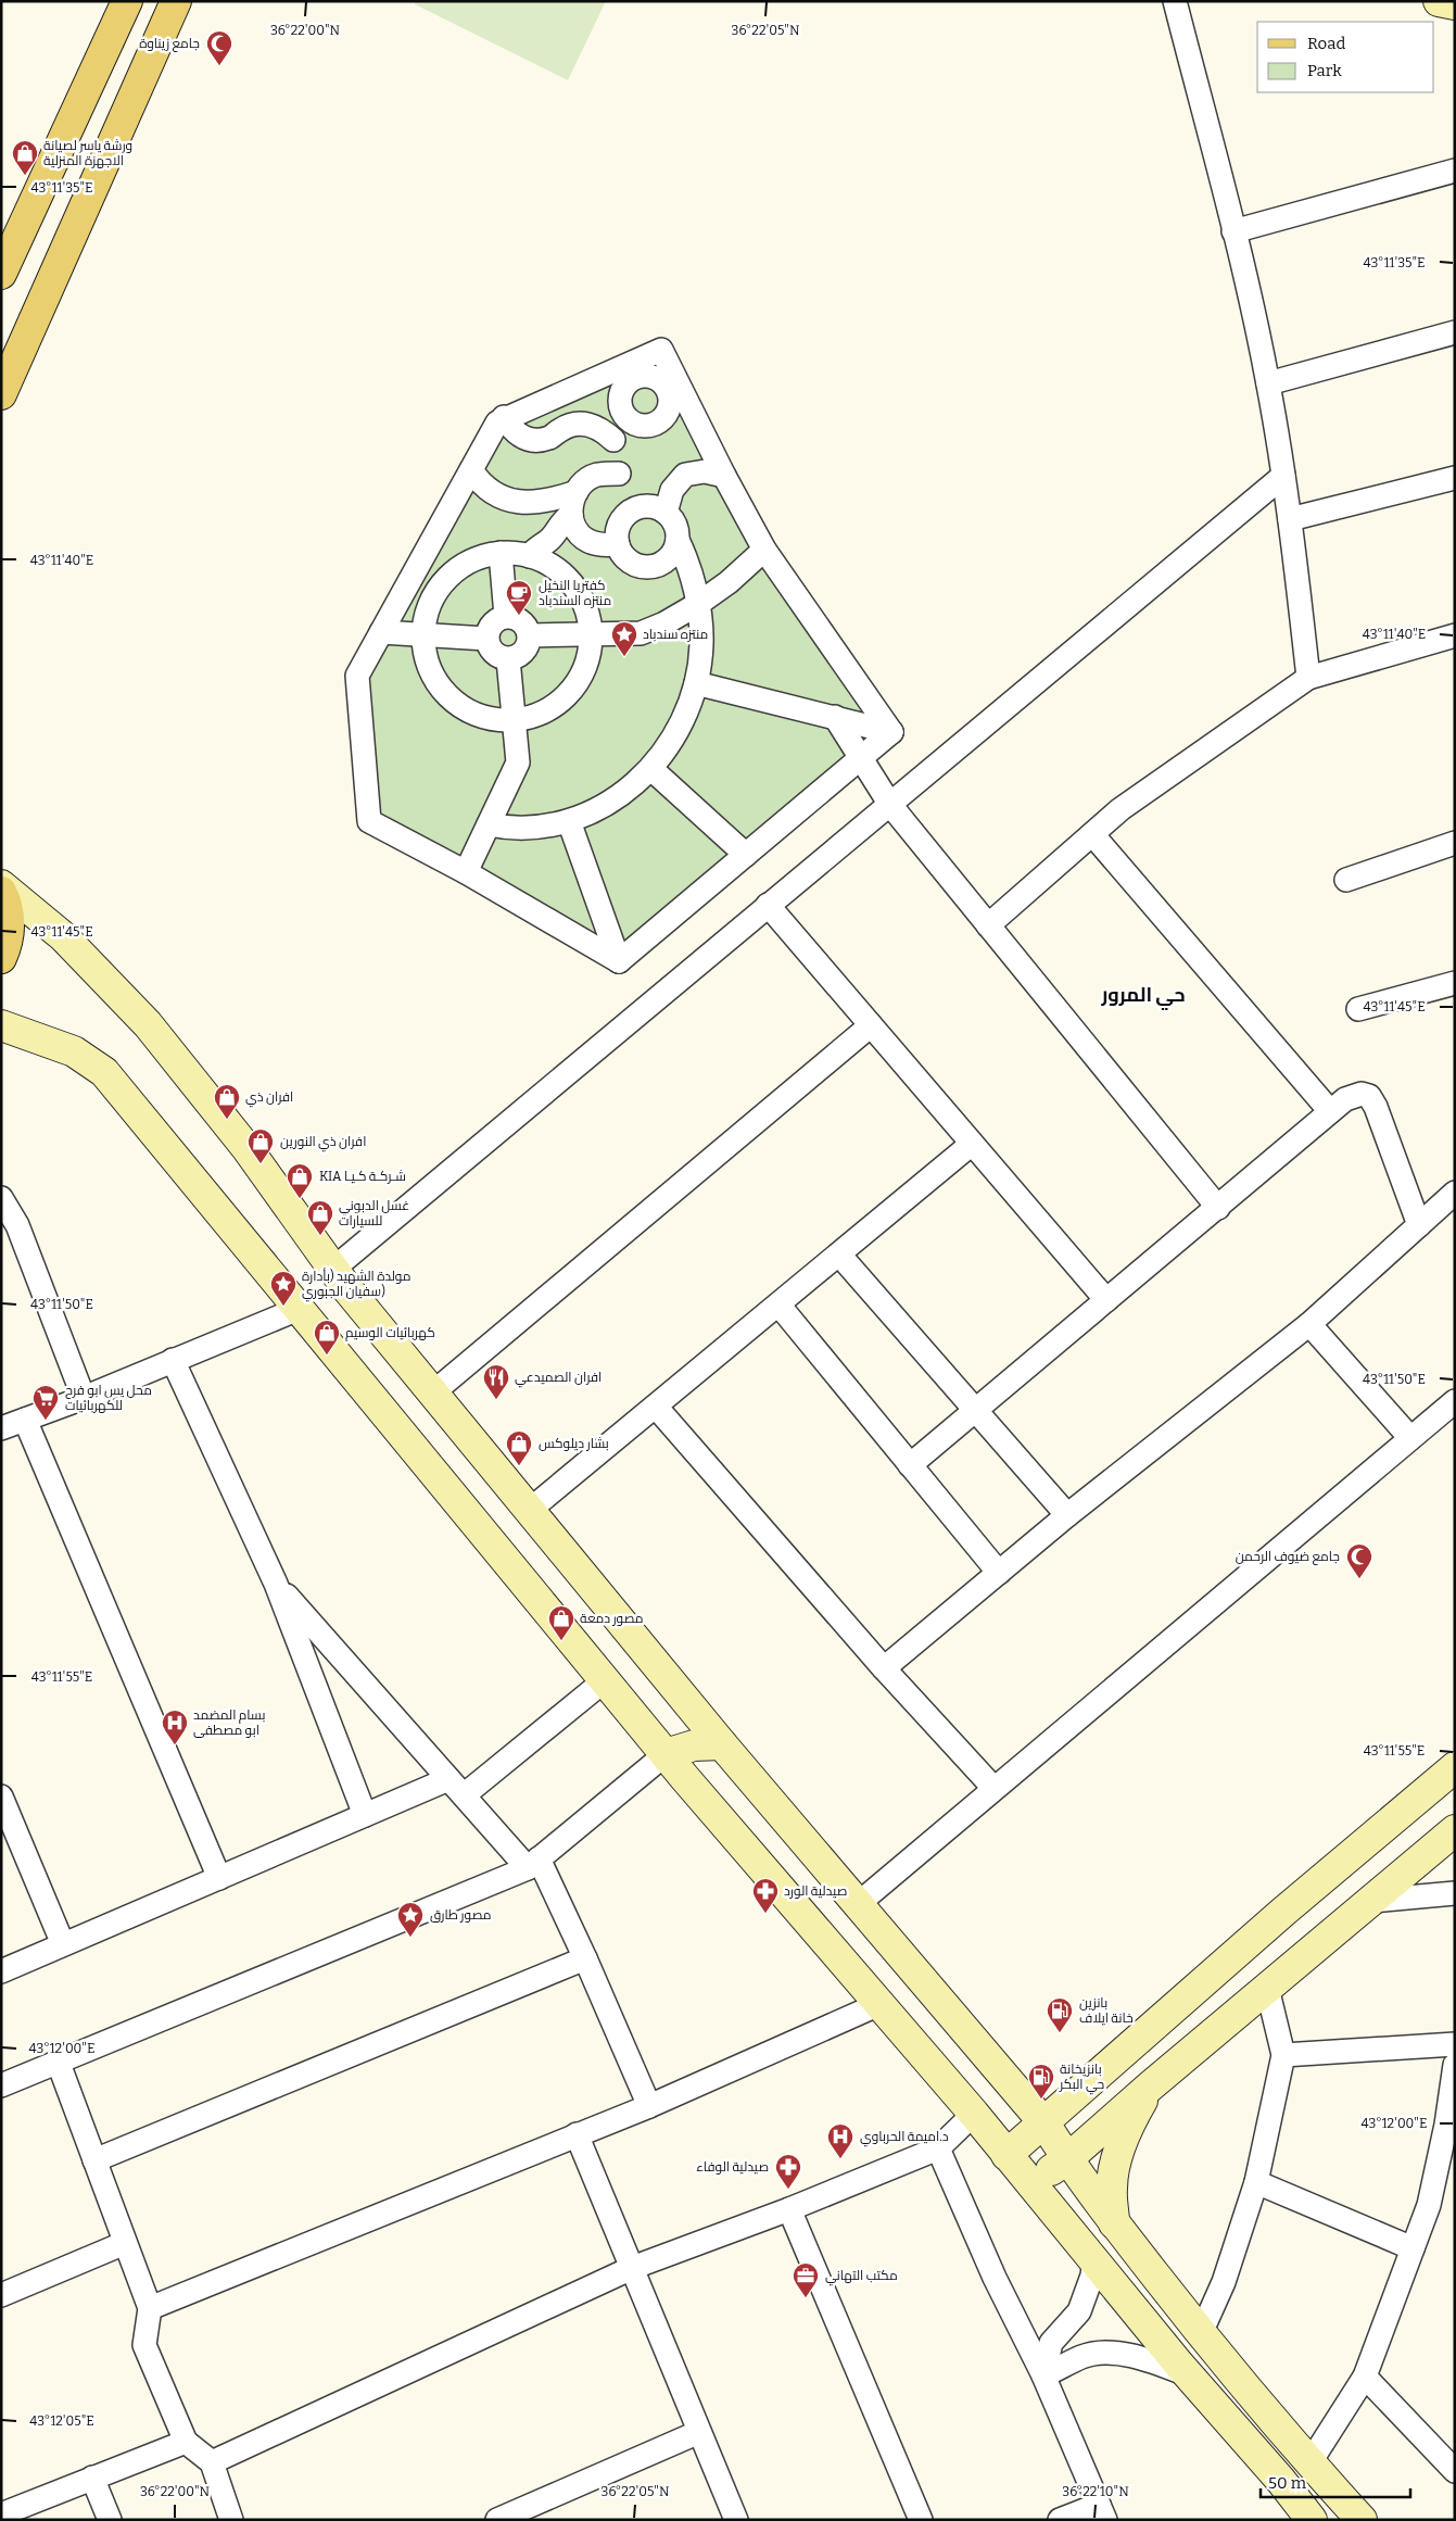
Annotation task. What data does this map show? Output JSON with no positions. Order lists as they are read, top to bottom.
{
  "districts": ["حي المرور"],
  "places": {
    "mosque": ["جامع زيناوة", "جامع ضيوف الرحمن"],
    "shop": [
      "ورشة ياسر لصيانة الاجهزة المنزلية",
      "افران ذي",
      "افران ذي النورين",
      "KIA شـركـة كـيـا",
      "غسل الدبوني للسيارات",
      "كهربائيات الوسيم",
      "بشار ديلوكس",
      "مصور دمعة"
    ],
    "cafe": ["كفتريا النخيل منتزه السندباد"],
    "place": ["منتزه سندباد", "مولدة الشهيد (بأدارة سفيان الجبوري)", "مصور طارق"],
    "restaurant": ["افران الصميدعي"],
    "supermarket": ["محل يس ابو فرح للكهربائيات"],
    "hospital": ["بسام المضمد ابو مصطفى", "د.اميمة الحرباوي"],
    "pharmacy": ["صيدلية الورد", "صيدلية الوفاء"],
    "fuel station": ["بانزين خانة ايلاف", "بانزيخانة حي البكر"],
    "office": ["مكتب التهاني"]
  },
  "legend": ["Road", "Park"],
  "scale_bar": "50 m",
  "coordinates": [
    "36°22'00\"N",
    "36°22'05\"N",
    "43°11'35\"E",
    "43°11'40\"E",
    "43°11'45\"E",
    "43°11'50\"E",
    "43°11'55\"E",
    "43°12'00\"E",
    "43°12'05\"E",
    "36°22'10\"N"
  ]
}
